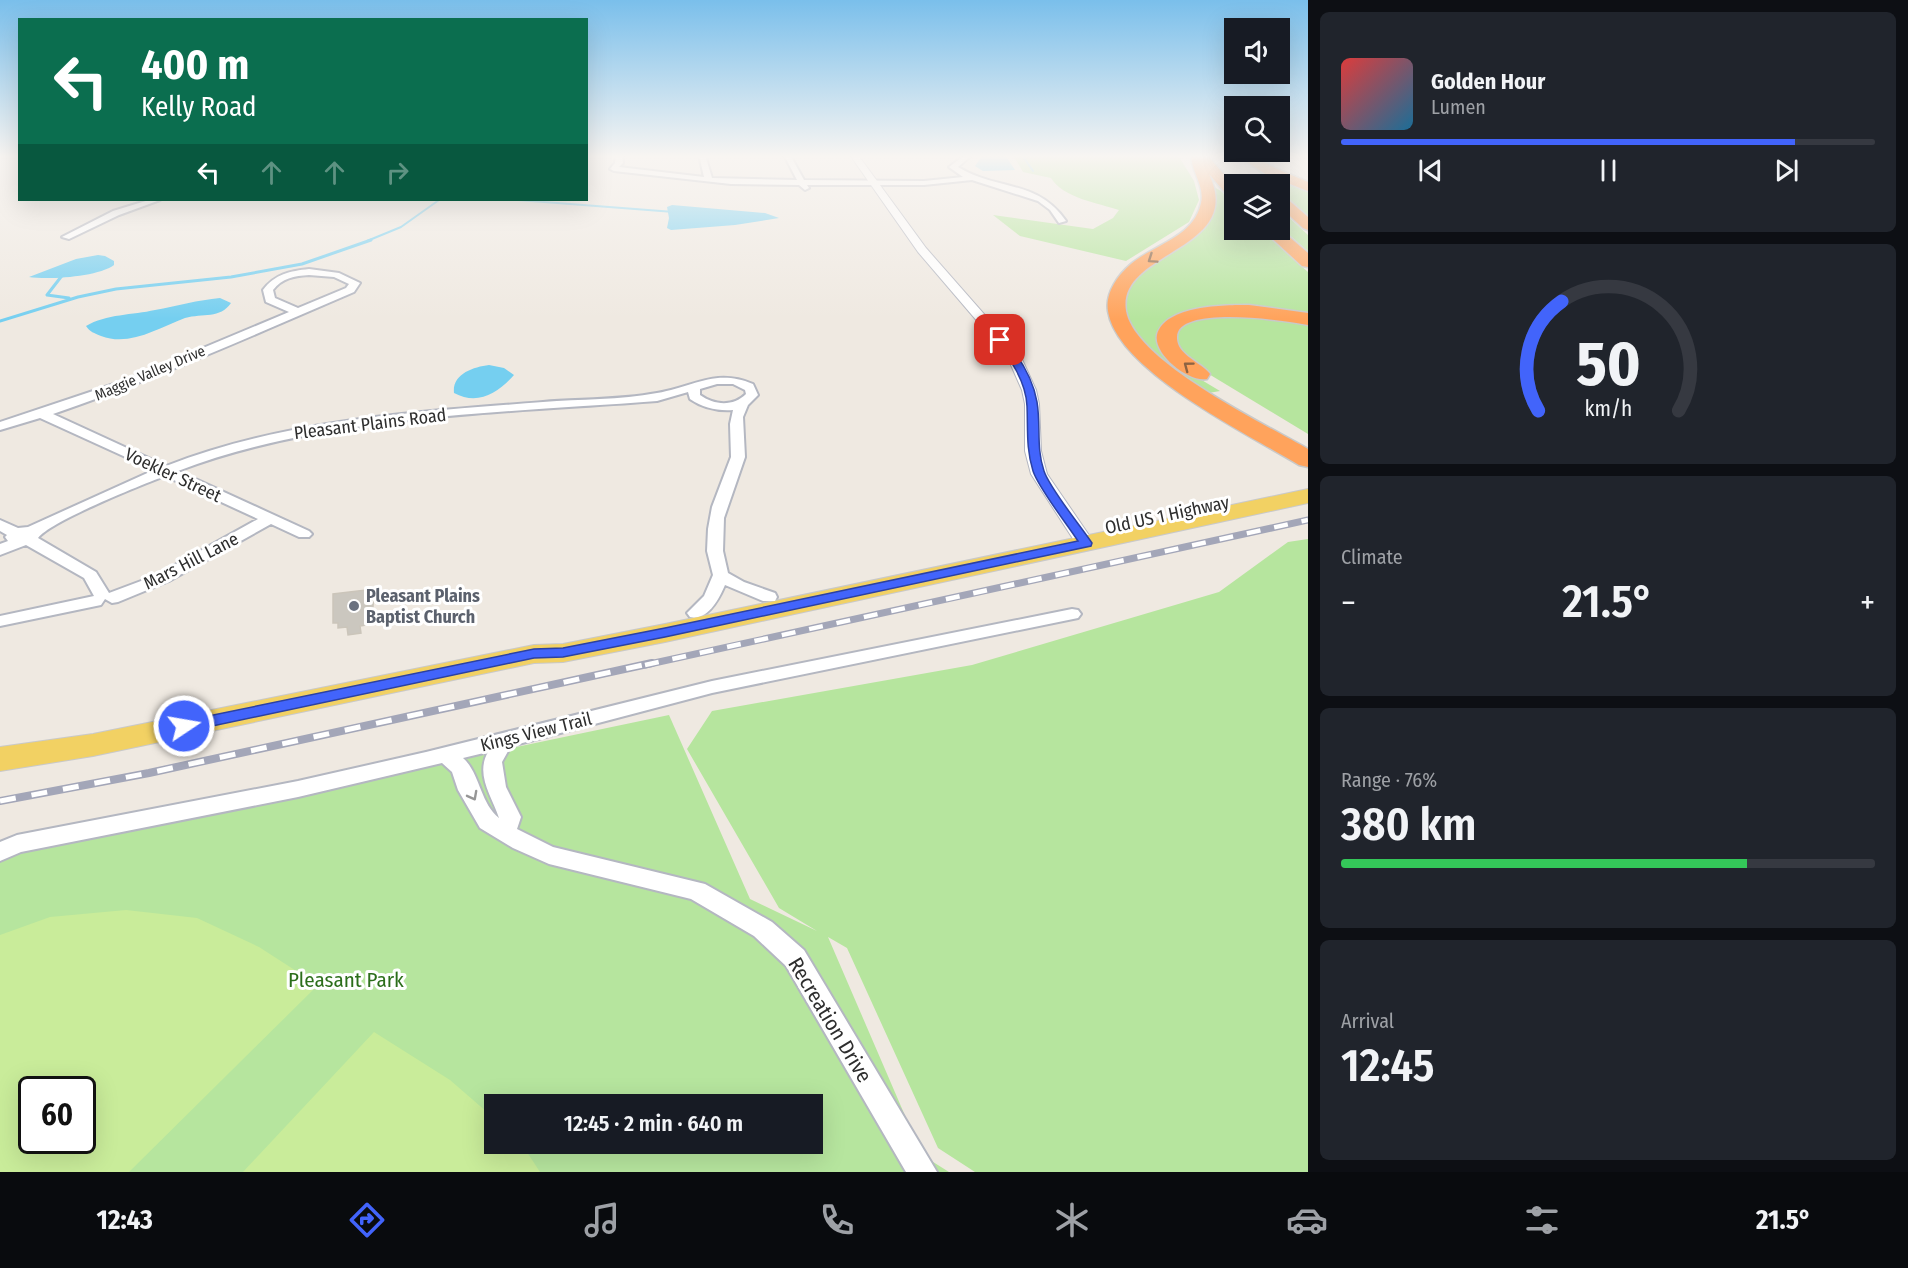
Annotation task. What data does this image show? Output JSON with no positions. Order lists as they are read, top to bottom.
{
  "streets": {
    "main road": ["Old US 1 Highway"],
    "street": [
      "Maggie Valley Drive",
      "Pleasant Plains Road",
      "Voekler Street",
      "Mars Hill Lane",
      "Kings View Trail",
      "Recreation Drive"
    ]
  },
  "crossings": [
    ["Maggie Valley Drive", "Voekler Street"],
    ["Pleasant Plains Road", "Voekler Street"],
    ["Voekler Street", "Mars Hill Lane"],
    ["Kings View Trail", "Recreation Drive"]
  ],
  "parks": ["Pleasant Park"],
  "places": ["Pleasant Plains Baptist Church"],
  "page": {
    "turn": ["400 m", "Kelly Road"],
    "song": ["Golden Hour", "Lumen"],
    "tile": [
      "Climate",
      ["Range · 76%", "380 km"],
      ["Arrival", "12:45"]
    ],
    "heat": ["−", "21.5°", "+"],
    "limit": "60",
    "trip": "12:45 · 2 min · 640 m",
    "tabs": ["12:43", "21.5°"],
    "gauge": ["50", "km/h"]
  }
}
